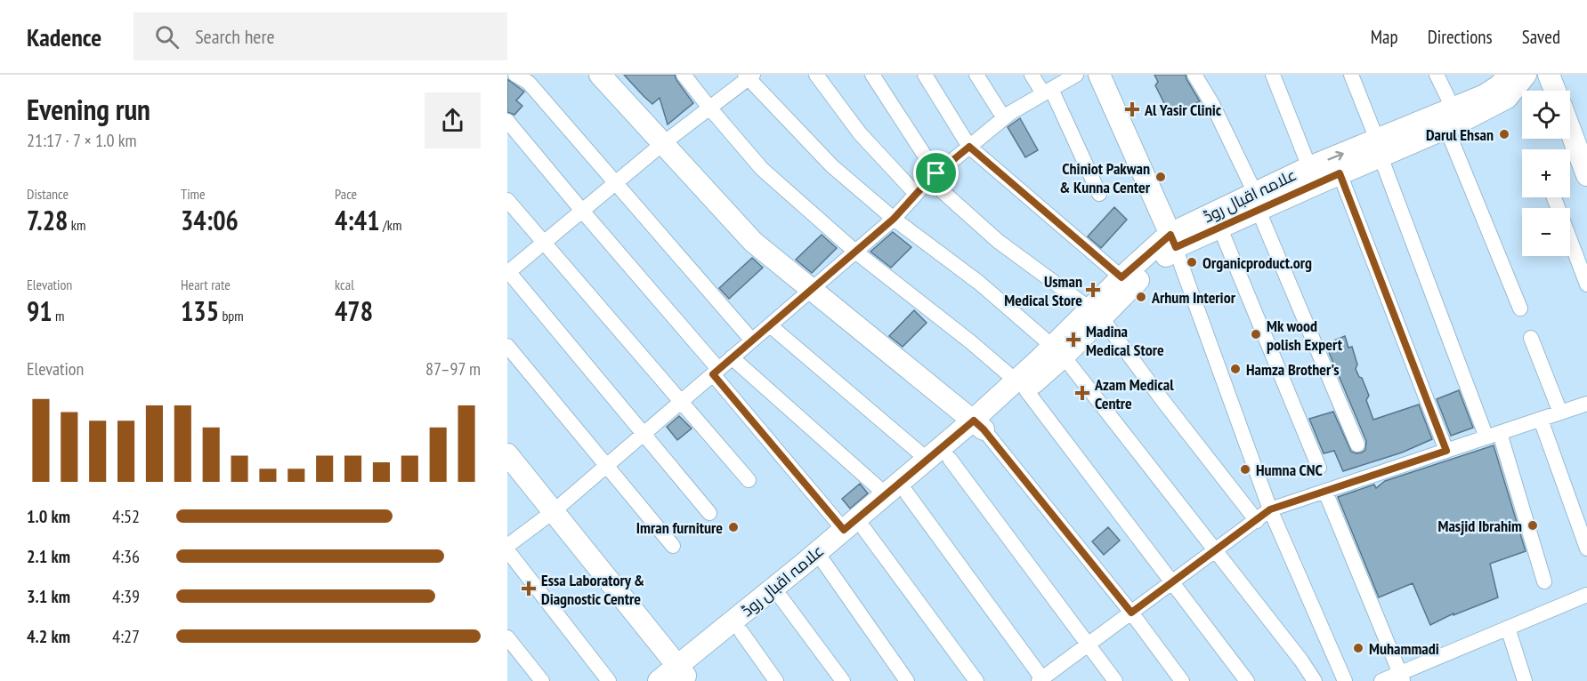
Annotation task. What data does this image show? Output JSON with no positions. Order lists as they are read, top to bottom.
{
  "streets": {
    "street": ["علامہ اقبال روڈ"]
  },
  "places": {
    "health": [
      "Al Yasir Clinic",
      "Usman Medical Store",
      "Madina Medical Store",
      "Azam Medical Centre",
      "Essa Laboratory & Diagnostic Centre"
    ],
    "other": [
      "Darul Ehsan",
      "Chiniot Pakwan & Kunna Center",
      "Organicproduct.org",
      "Arhum Interior",
      "Mk wood polish Expert",
      "Hamza Brother's",
      "Humna CNC",
      "Masjid Ibrahim",
      "Imran furniture",
      "Muhammadi"
    ]
  },
  "page": {
    "header": "Kadence",
    "search": "Search here",
    "nav": ["Map", "Directions", "Saved"],
    "heading": ["Evening run", "21:17 · 7 × 1.0 km"],
    "map_buttons": ["+", "−"],
    "stats": [
      ["Distance", "7.28 km"],
      ["Time", "34:06"],
      ["Pace", "4:41 /km"],
      ["Elevation", "91 m"],
      ["Heart rate", "135 bpm"],
      ["kcal", "478"]
    ],
    "chart": ["Elevation", "87–97 m"],
    "list": [
      {
        "name": "1.0 km",
        "note": "4:52"
      },
      {
        "name": "2.1 km",
        "note": "4:36"
      },
      {
        "name": "3.1 km",
        "note": "4:39"
      },
      {
        "name": "4.2 km",
        "note": "4:27"
      }
    ]
  }
}
